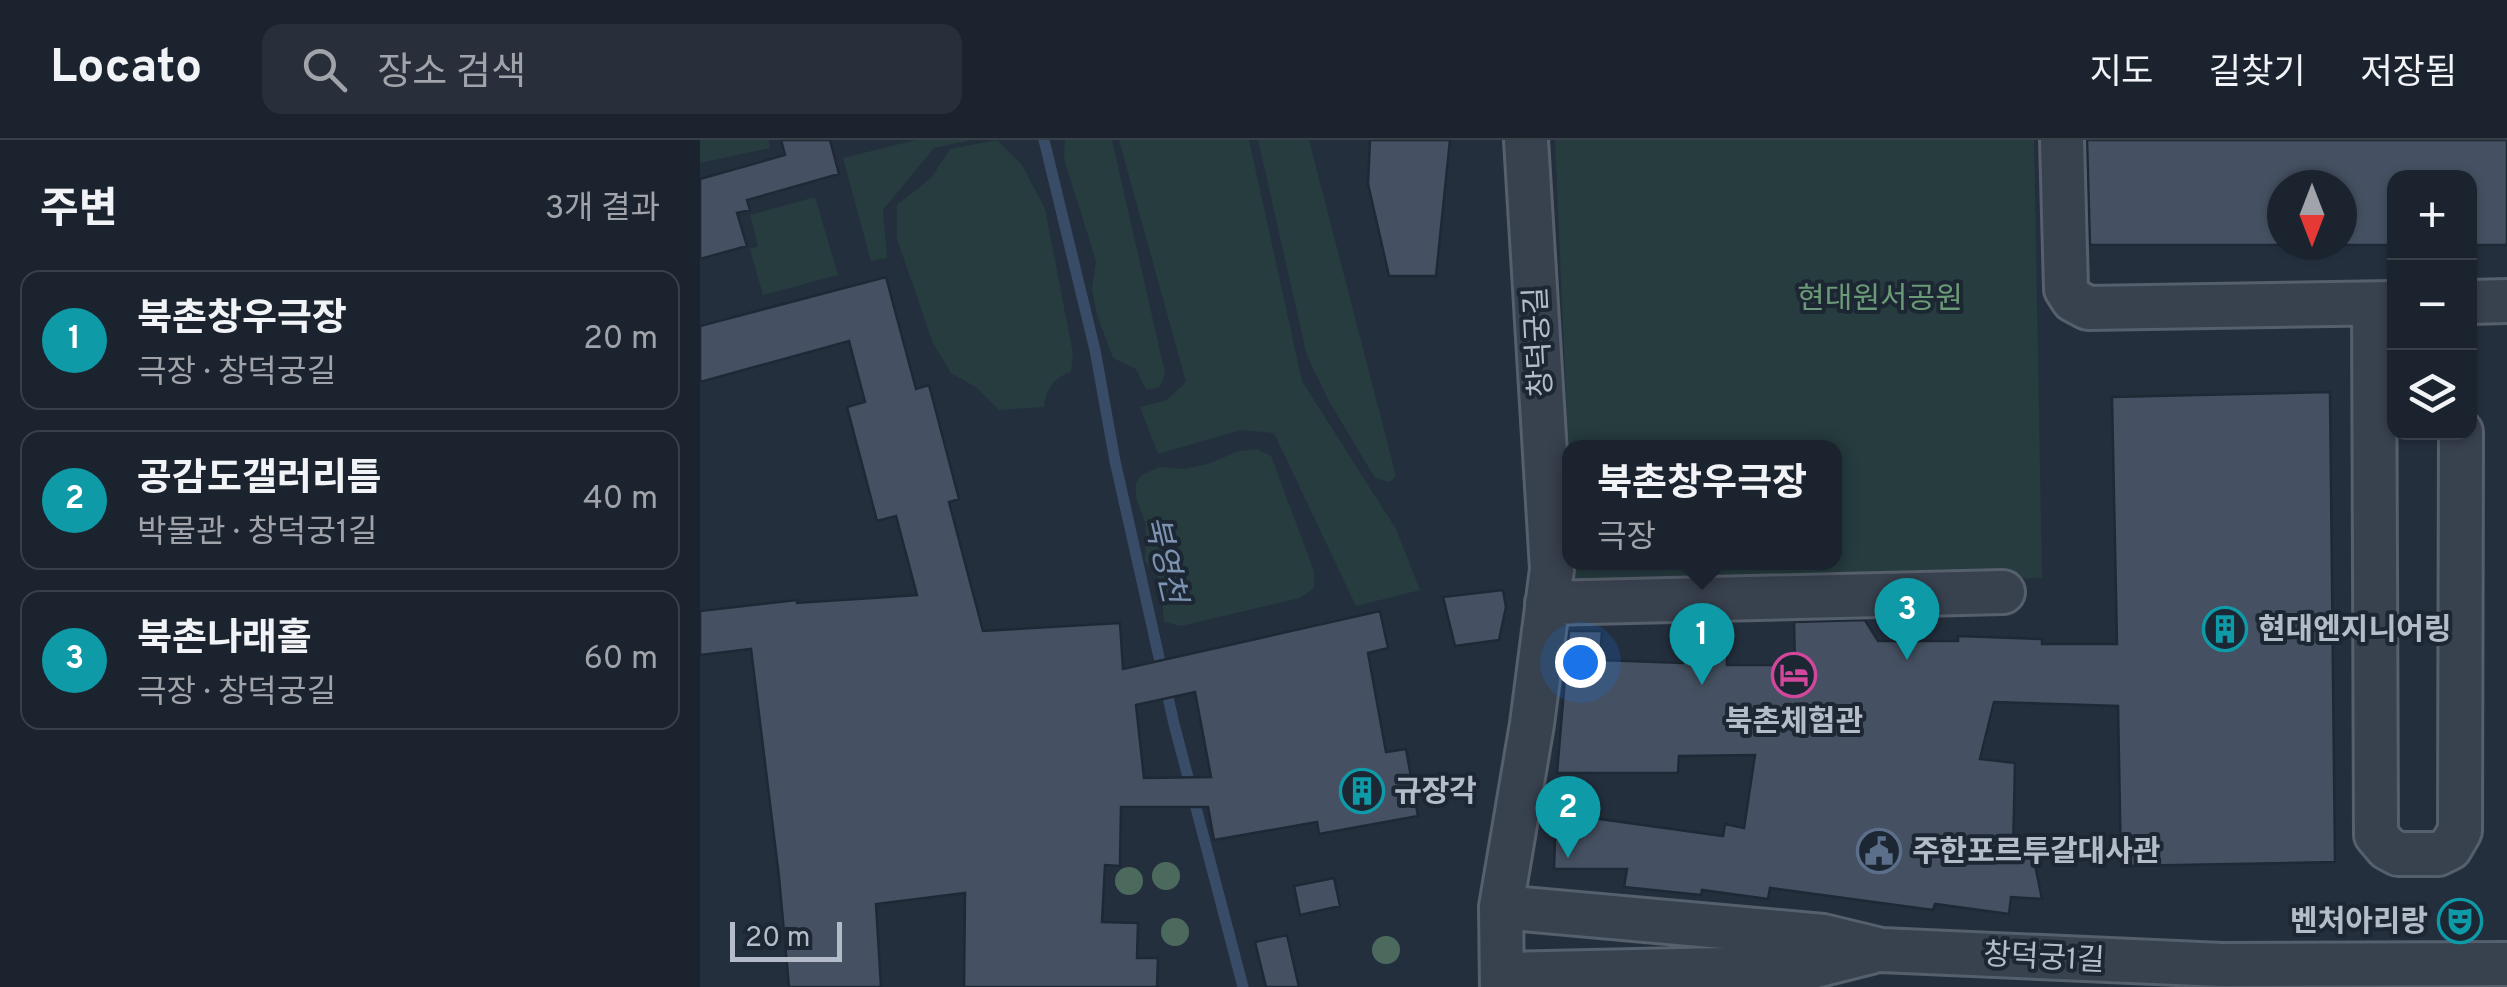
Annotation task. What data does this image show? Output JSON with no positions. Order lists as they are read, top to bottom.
{
  "streets": {
    "street": ["창덕궁길", "창덕궁1길"]
  },
  "crossings": [
    ["창덕궁길", "창덕궁1길"]
  ],
  "water": ["북영천"],
  "parks": ["현대원서공원"],
  "places": {
    "building": ["현대엔지니어링", "규장각"],
    "hotel": ["북촌체험관"],
    "public building": ["주한포르투갈대사관"],
    "theatre": ["벤처아리랑"]
  },
  "scale_bar": "20 m",
  "north": "bottom",
  "page": {
    "header": "Locato",
    "search": "장소 검색",
    "nav": ["지도", "길찾기", "저장됨"],
    "heading": ["주변", "3개 결과"],
    "map_buttons": ["+", "−"],
    "list": [
      {
        "mark": "1",
        "name": "북촌창우극장",
        "note": "극장 · 창덕궁길",
        "value": "20 m"
      },
      {
        "mark": "2",
        "name": "공감도갤러리틈",
        "note": "박물관 · 창덕궁1길",
        "value": "40 m"
      },
      {
        "mark": "3",
        "name": "북촌나래홀",
        "note": "극장 · 창덕궁길",
        "value": "60 m"
      }
    ],
    "popup": ["북촌창우극장", "극장"],
    "pins": ["3", "1", "2"],
    "scale": "20 m"
  }
}
